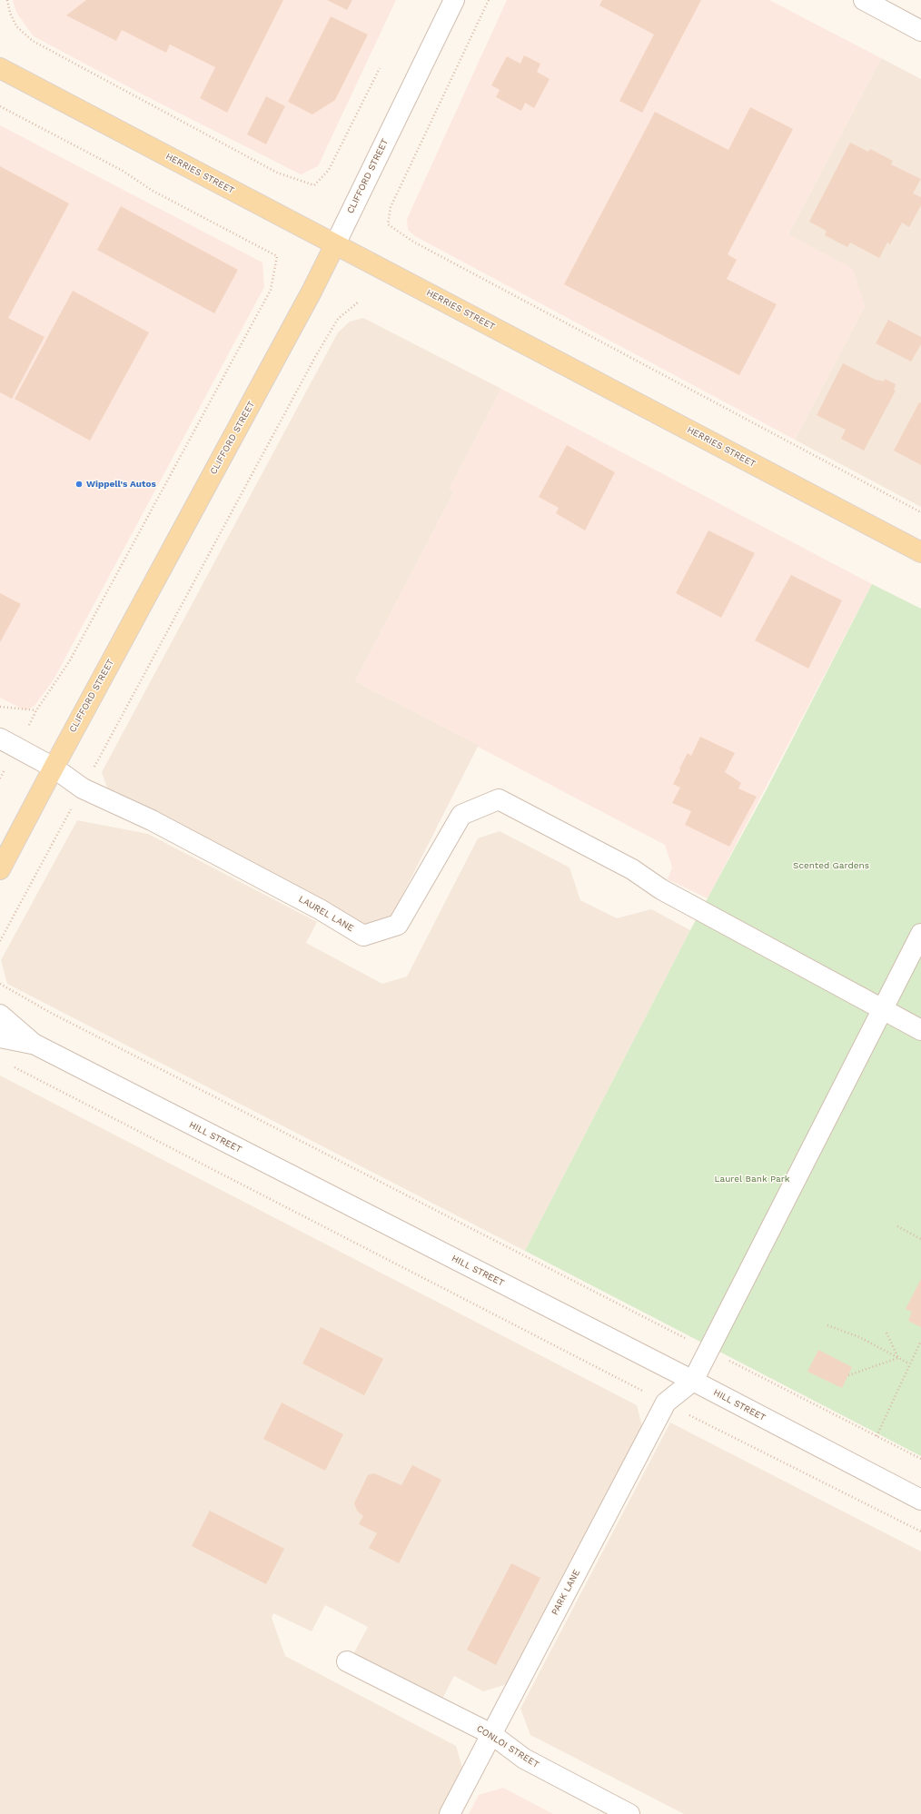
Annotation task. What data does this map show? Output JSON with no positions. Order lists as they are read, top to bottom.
{
  "streets": {
    "main road": ["HERRIES STREET", "CLIFFORD STREET"],
    "street": [
      "LAUREL LANE",
      "HILL STREET",
      "PARK LANE",
      "CONLOI STREET"
    ]
  },
  "crossings": [
    ["HERRIES STREET", "CLIFFORD STREET"],
    ["CLIFFORD STREET", "LAUREL LANE"],
    ["HILL STREET", "PARK LANE"],
    ["PARK LANE", "CONLOI STREET"]
  ],
  "parks": ["Scented Gardens", "Laurel Bank Park"],
  "places": ["Wippell's Autos"]
}
